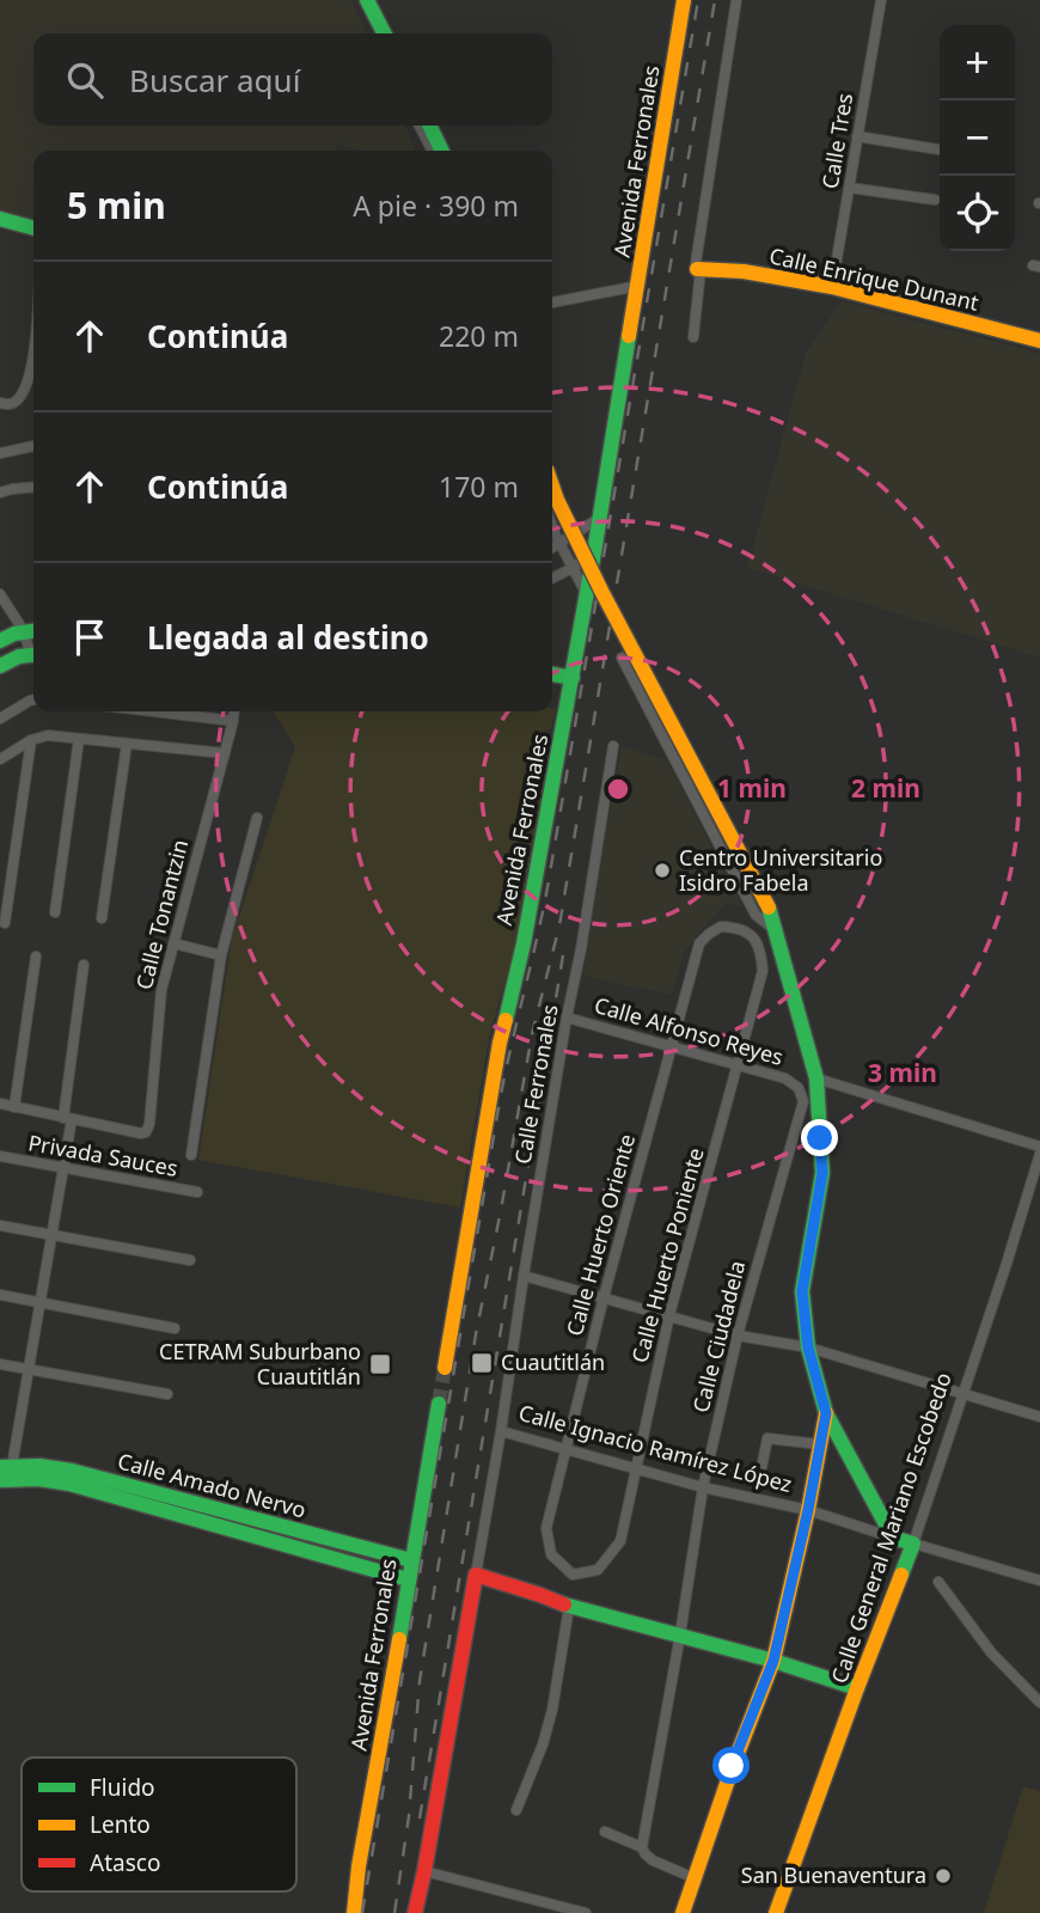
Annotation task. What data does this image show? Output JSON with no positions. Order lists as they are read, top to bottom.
{
  "streets": {
    "main road": [
      "Avenida Ferronales",
      "Calle Enrique Dunant",
      "Calle Ignacio Ramírez López",
      "Calle Amado Nervo",
      "Calle General Mariano Escobedo"
    ],
    "street": [
      "Calle Tres",
      "Calle Tonantzin",
      "Calle Alfonso Reyes",
      "Calle Ferronales",
      "Privada Sauces",
      "Calle Huerto Oriente",
      "Calle Huerto Poniente",
      "Calle Ciudadela"
    ]
  },
  "crossings": [
    ["Calle Tres", "Calle Enrique Dunant"],
    ["Avenida Ferronales", "Calle Amado Nervo"],
    ["Calle Alfonso Reyes", "Calle Ferronales"],
    ["Calle Alfonso Reyes", "Calle Huerto Oriente"],
    ["Calle Alfonso Reyes", "Calle Huerto Poniente"],
    ["Calle Alfonso Reyes", "Calle Ciudadela"],
    ["Calle Ferronales", "Calle Ignacio Ramírez López"],
    ["Calle Huerto Oriente", "Calle Huerto Poniente"],
    ["Calle Huerto Oriente", "Calle Ignacio Ramírez López"],
    ["Calle Huerto Poniente", "Calle Ignacio Ramírez López"],
    ["Calle Ciudadela", "Calle Ignacio Ramírez López"],
    ["Calle Ignacio Ramírez López", "Calle General Mariano Escobedo"]
  ],
  "places": {
    "other": ["Centro Universitario Isidro Fabela", "San Buenaventura"],
    "transit": ["Cuautitlán", "CETRAM Suburbano Cuautitlán"]
  },
  "legend": ["Fluido", "Lento", "Atasco"],
  "page": {
    "map_buttons": ["+", "−"],
    "search": "Buscar aquí",
    "heading": ["5 min", "A pie · 390 m"],
    "list": [
      ["Continúa", "220 m"],
      ["Continúa", "170 m"],
      "Llegada al destino"
    ]
  },
  "rings": ["1 min", "2 min", "3 min"]
}
